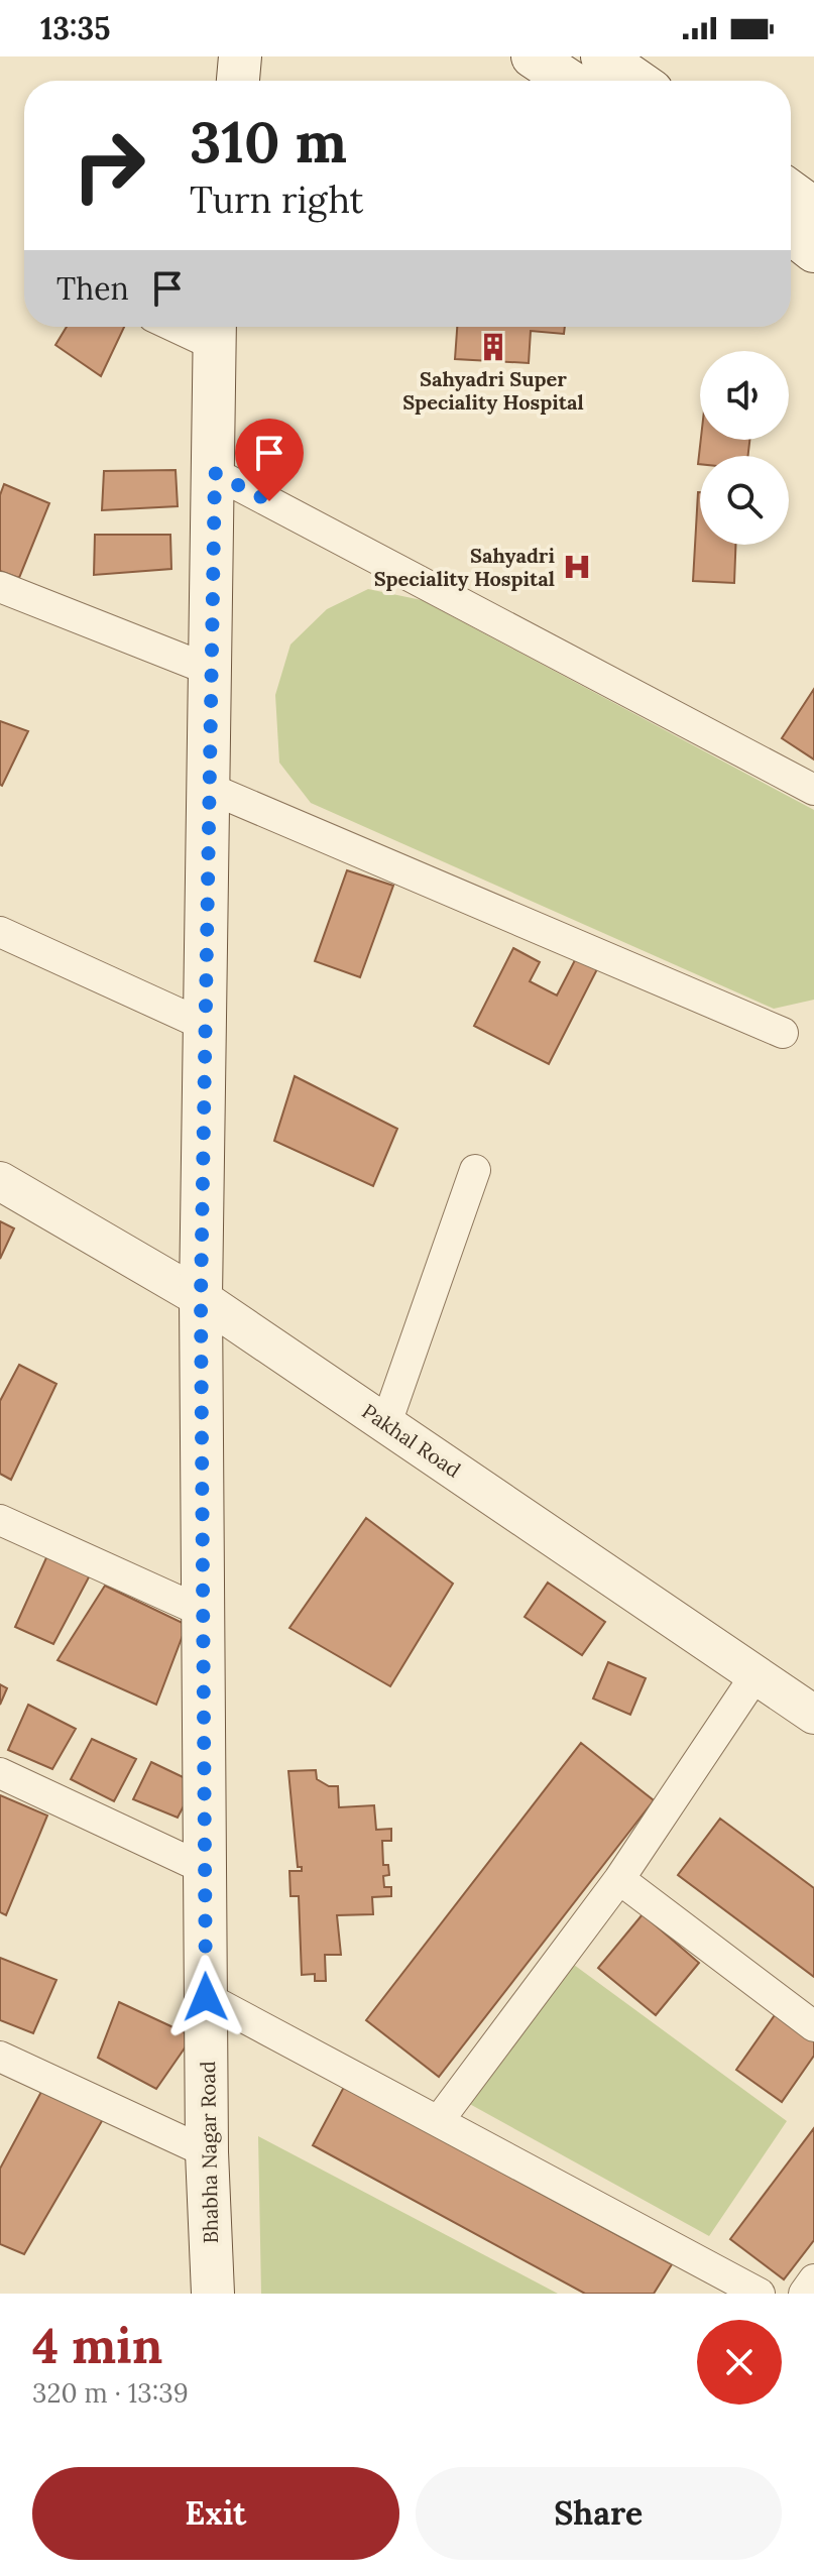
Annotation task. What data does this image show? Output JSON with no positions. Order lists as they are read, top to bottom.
{
  "streets": {
    "main road": ["Bhabha Nagar Road"],
    "street": ["Pakhal Road"]
  },
  "crossings": [
    ["Pakhal Road", "Bhabha Nagar Road"]
  ],
  "places": {
    "building": ["Sahyadri Super Speciality Hospital"],
    "hospital": ["Sahyadri Speciality Hospital"]
  },
  "page": {
    "status": "13:35",
    "turn": ["310 m", "Turn right"],
    "then": "Then",
    "heading": ["4 min", "320 m · 13:39"],
    "buttons": ["Exit", "Share"]
  }
}
